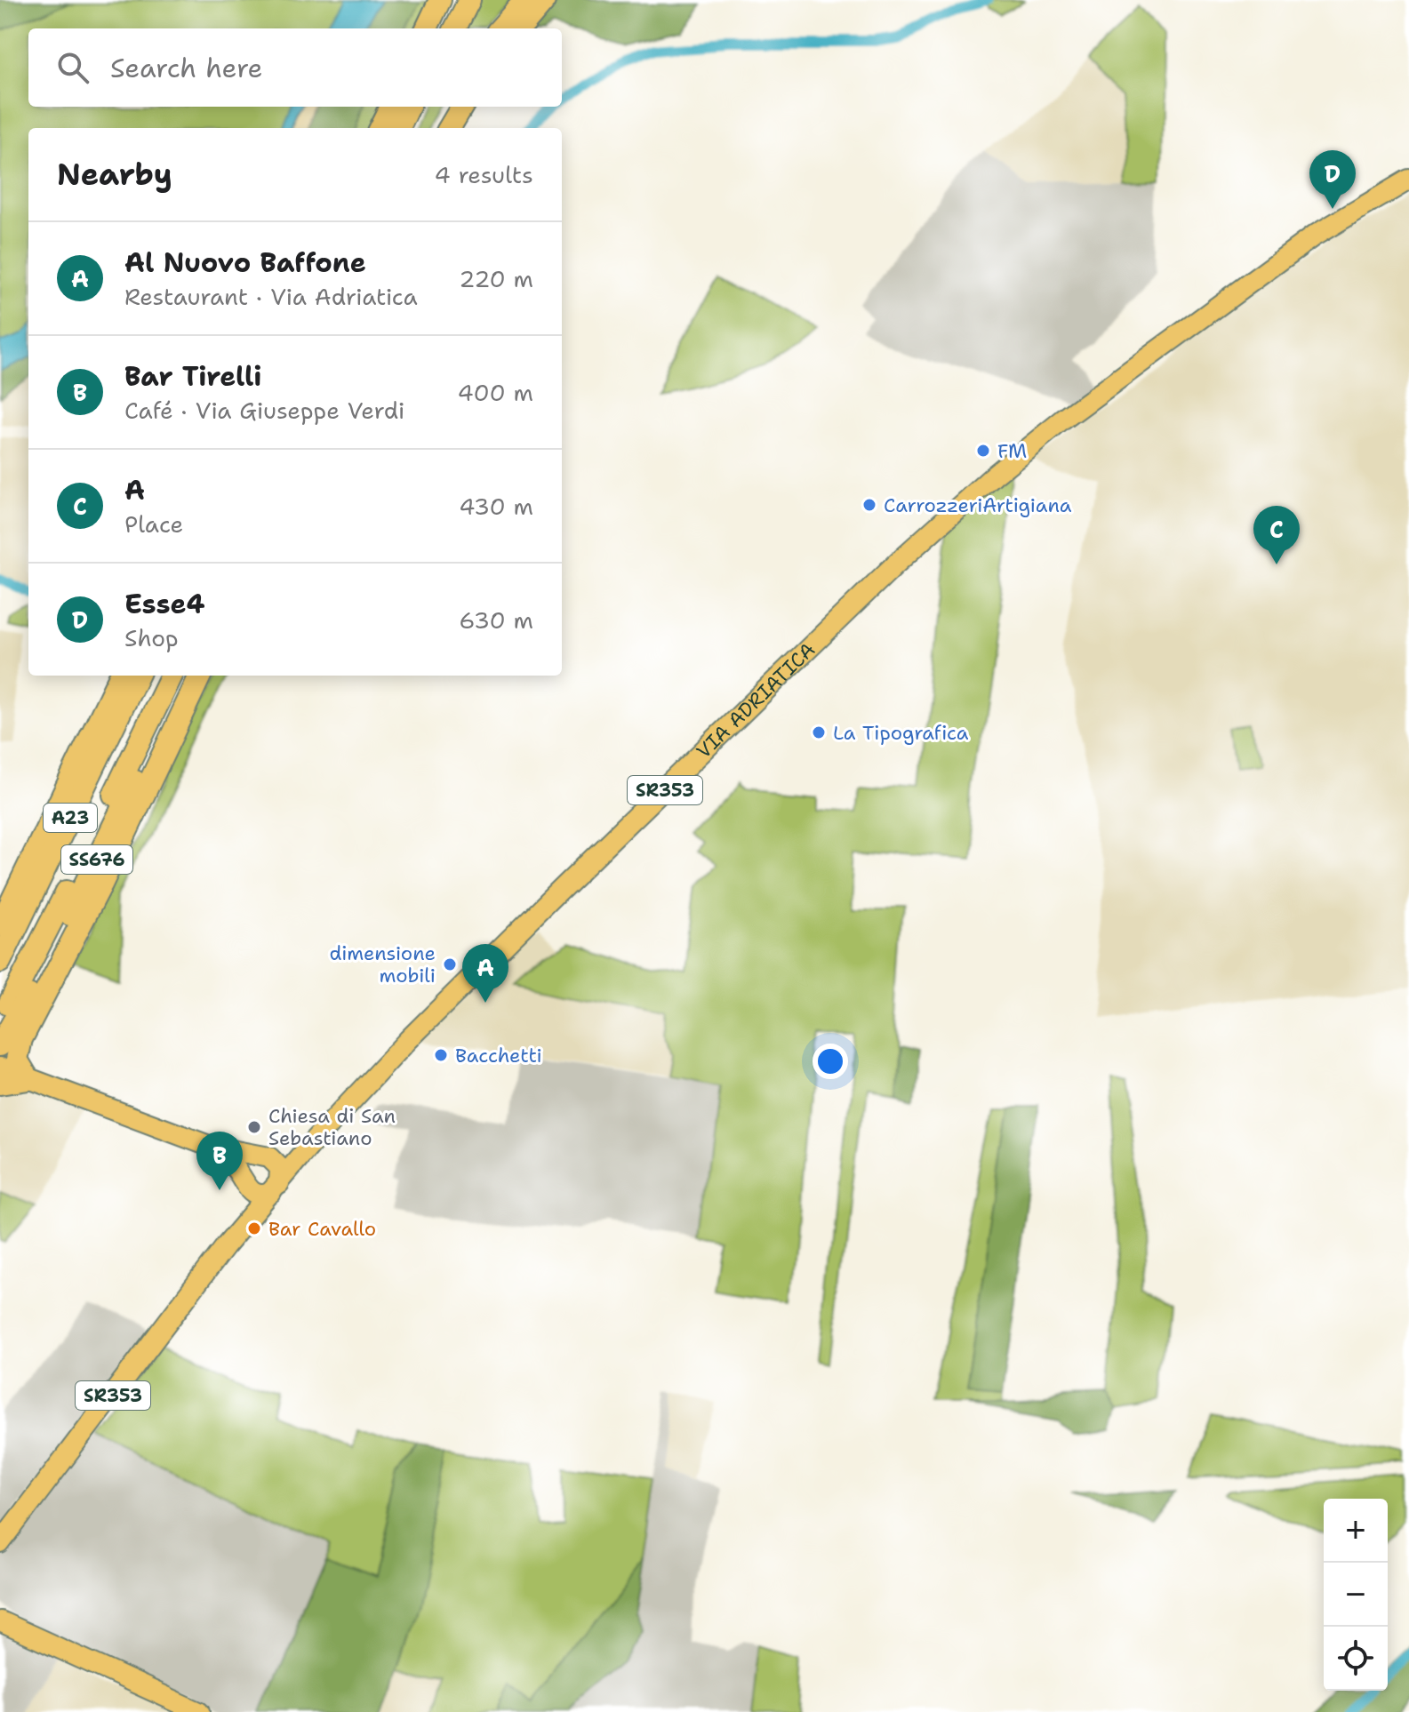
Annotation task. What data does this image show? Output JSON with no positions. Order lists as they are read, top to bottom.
{
  "streets": {
    "highway": ["A23", "SS676"],
    "main road": ["VIA ADRIATICA", "SR353"]
  },
  "crossings": [
    ["VIA ADRIATICA", "SR353"]
  ],
  "places": [
    "FM",
    "CarrozzeriArtigiana",
    "La Tipografica",
    "dimensione mobili",
    "Bacchetti",
    "Chiesa di San Sebastiano",
    "Bar Cavallo"
  ],
  "page": {
    "search": "Search here",
    "heading": ["Nearby", "4 results"],
    "pins": [
      "D",
      "C",
      "A",
      "B"
    ],
    "list": [
      {
        "mark": "A",
        "name": "Al Nuovo Baffone",
        "note": "Restaurant · Via Adriatica",
        "value": "220 m"
      },
      {
        "mark": "B",
        "name": "Bar Tirelli",
        "note": "Café · Via Giuseppe Verdi",
        "value": "400 m"
      },
      {
        "mark": "C",
        "name": "A",
        "note": "Place",
        "value": "430 m"
      },
      {
        "mark": "D",
        "name": "Esse4",
        "note": "Shop",
        "value": "630 m"
      }
    ],
    "map_buttons": ["+", "−"]
  }
}
